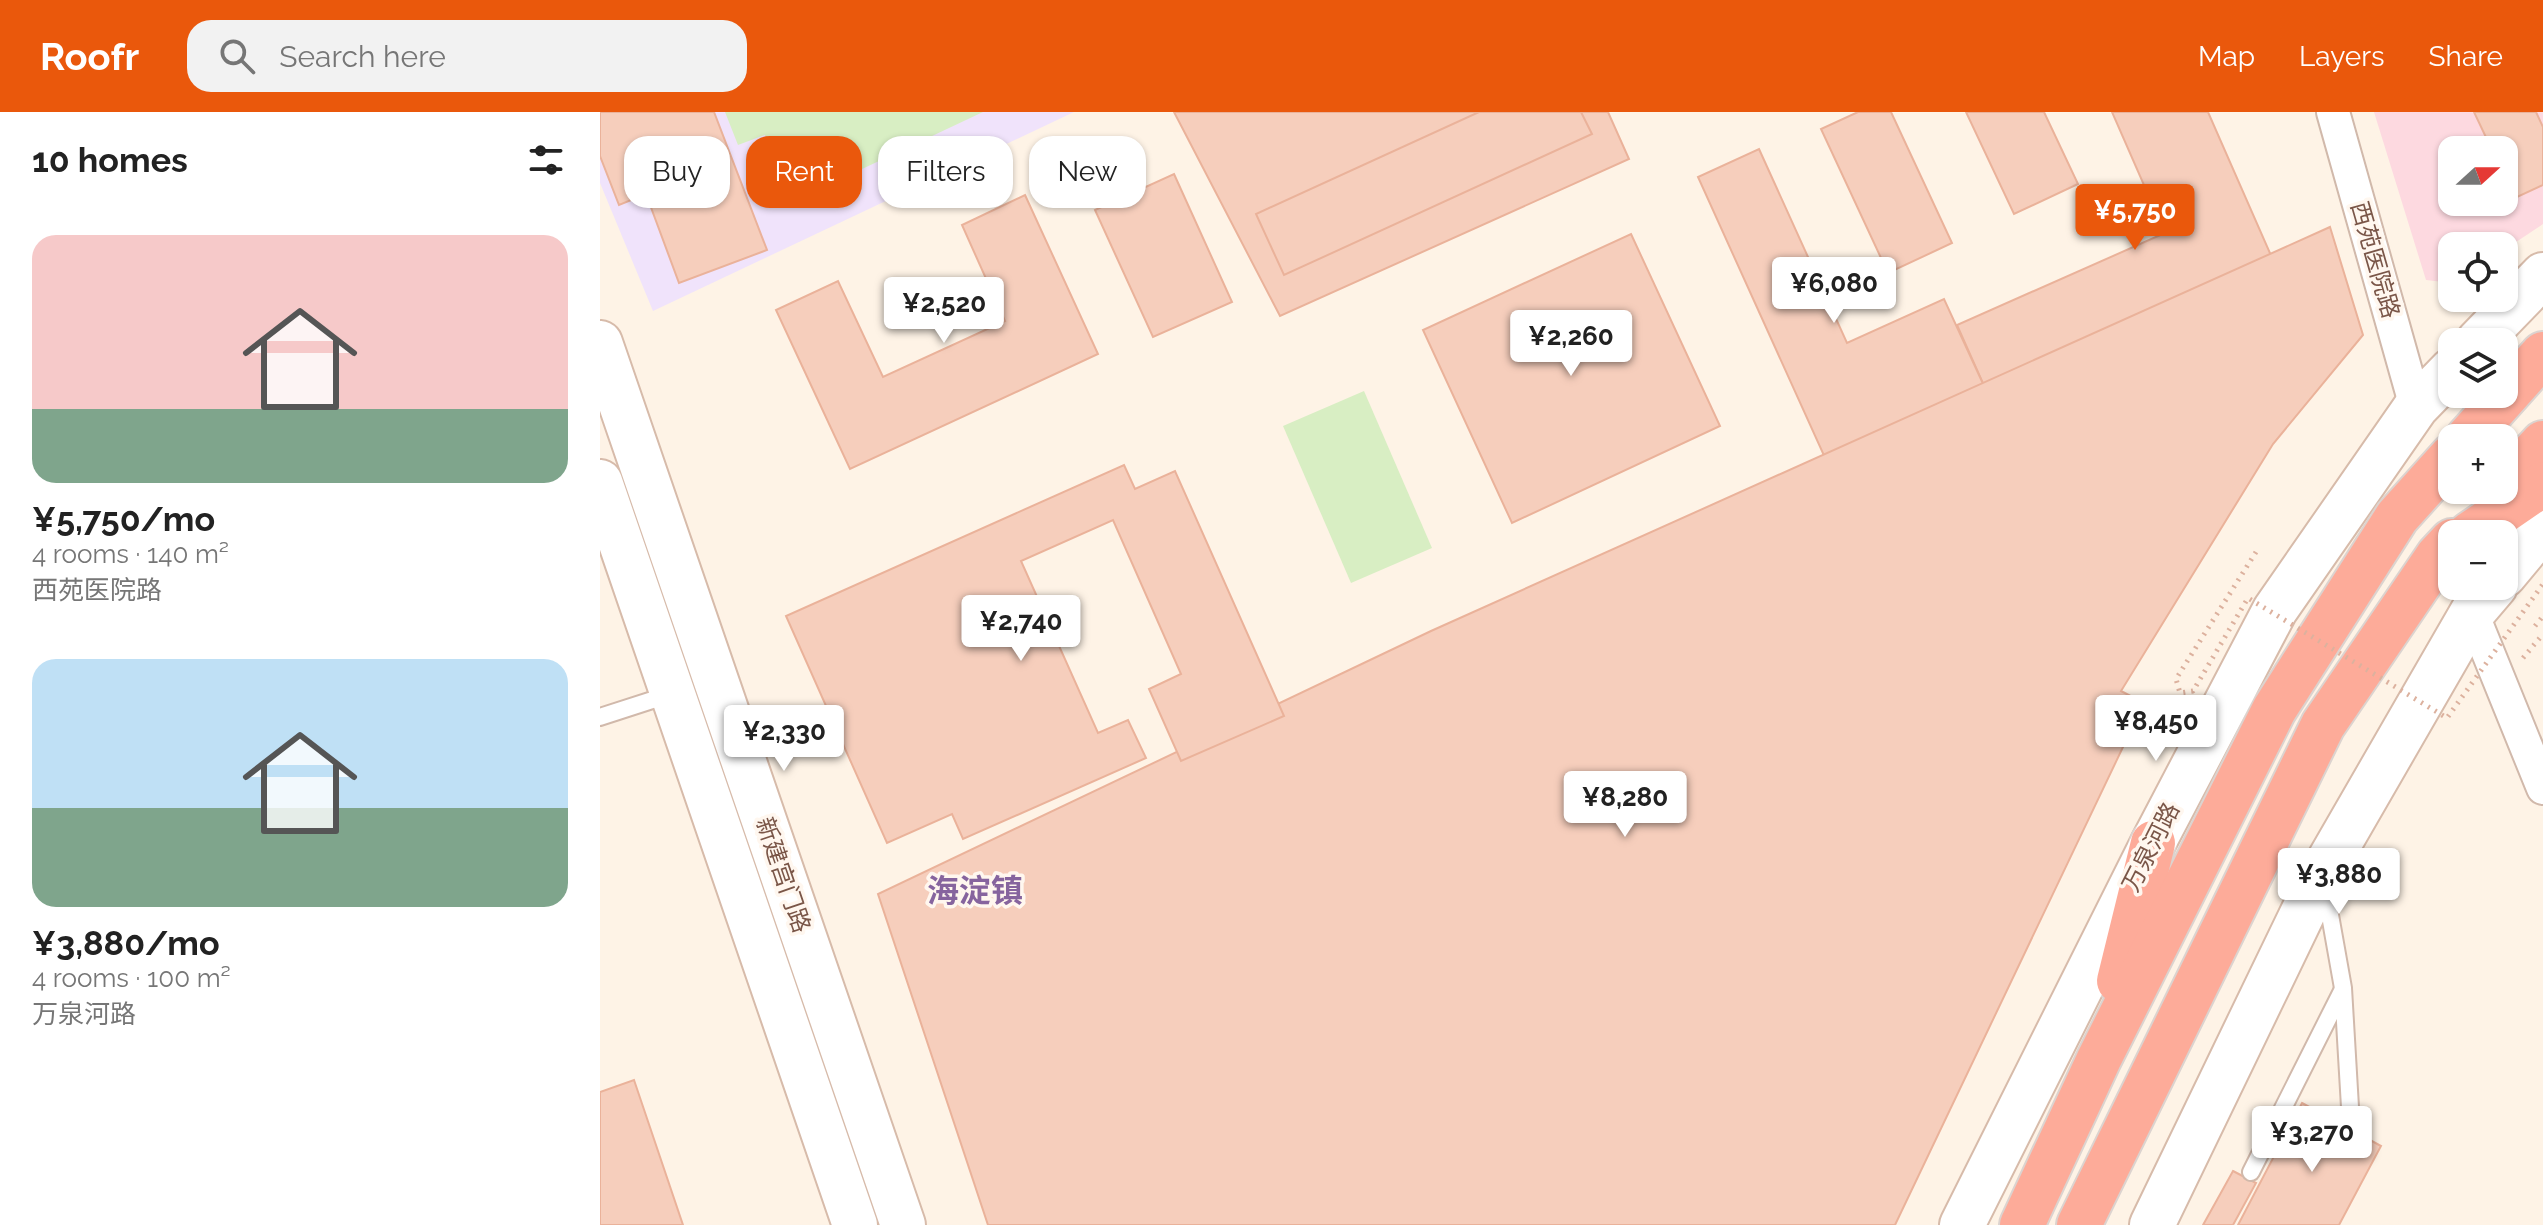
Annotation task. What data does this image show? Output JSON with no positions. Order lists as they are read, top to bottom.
{
  "streets": {
    "highway": ["万泉河路"],
    "street": ["西苑医院路", "新建宫门路"]
  },
  "crossings": [
    ["西苑医院路", "万泉河路"]
  ],
  "districts": ["海淀镇"],
  "north": "right",
  "page": {
    "header": "Roofr",
    "search": "Search here",
    "nav": ["Map", "Layers", "Share"],
    "heading": "10 homes",
    "map_buttons": ["+", "−"],
    "chip": [
      "Buy",
      "Rent",
      "Filters",
      "New"
    ],
    "price": [
      "¥5,750",
      "¥6,080",
      "¥2,520",
      "¥2,260",
      "¥2,740",
      "¥8,450",
      "¥2,330",
      "¥8,280",
      "¥3,880",
      "¥3,270"
    ],
    "list": [
      {
        "name": "¥5,750/mo",
        "note": "4 rooms · 140 m² · 西苑医院路"
      },
      {
        "name": "¥3,880/mo",
        "note": "4 rooms · 100 m² · 万泉河路"
      }
    ]
  }
}
